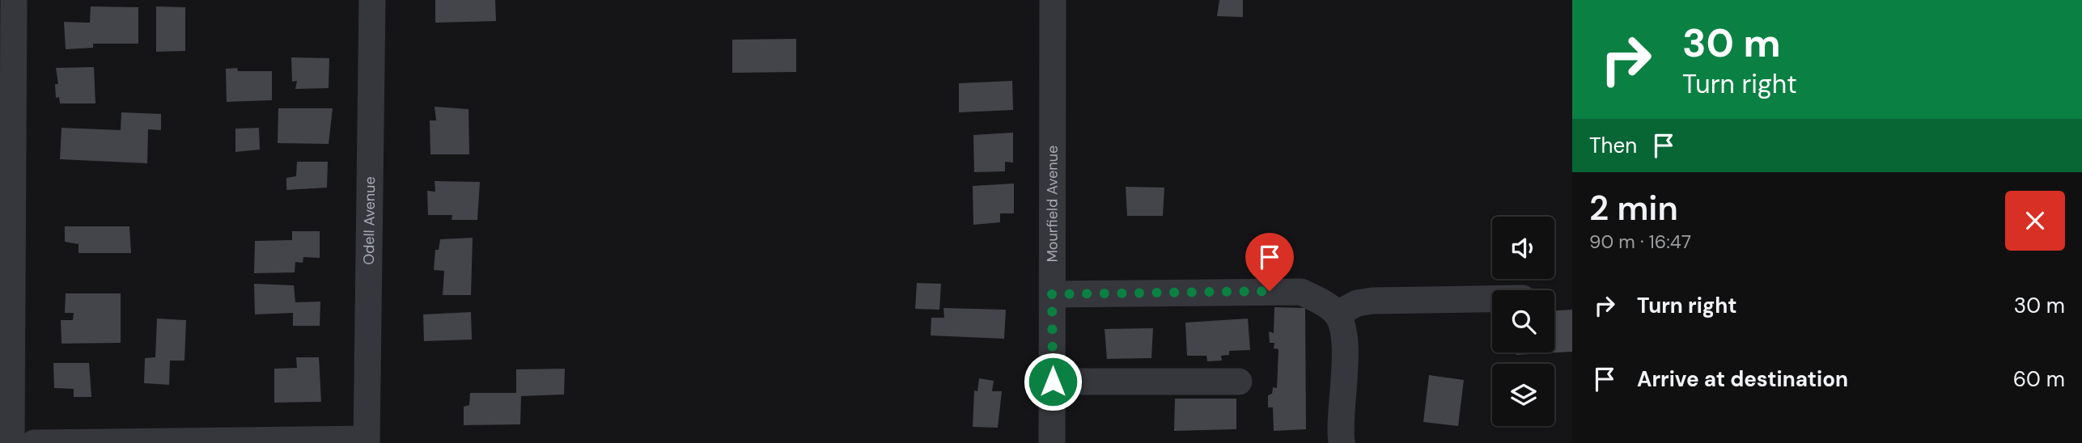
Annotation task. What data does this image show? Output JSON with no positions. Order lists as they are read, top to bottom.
{
  "streets": {
    "street": ["Mourfield Avenue", "Odell Avenue"]
  },
  "page": {
    "turn": ["30 m", "Turn right"],
    "then": "Then",
    "heading": ["2 min", "90 m · 16:47"],
    "list": [
      {
        "name": "Turn right",
        "value": "30 m"
      },
      {
        "name": "Arrive at destination",
        "value": "60 m"
      }
    ]
  }
}
